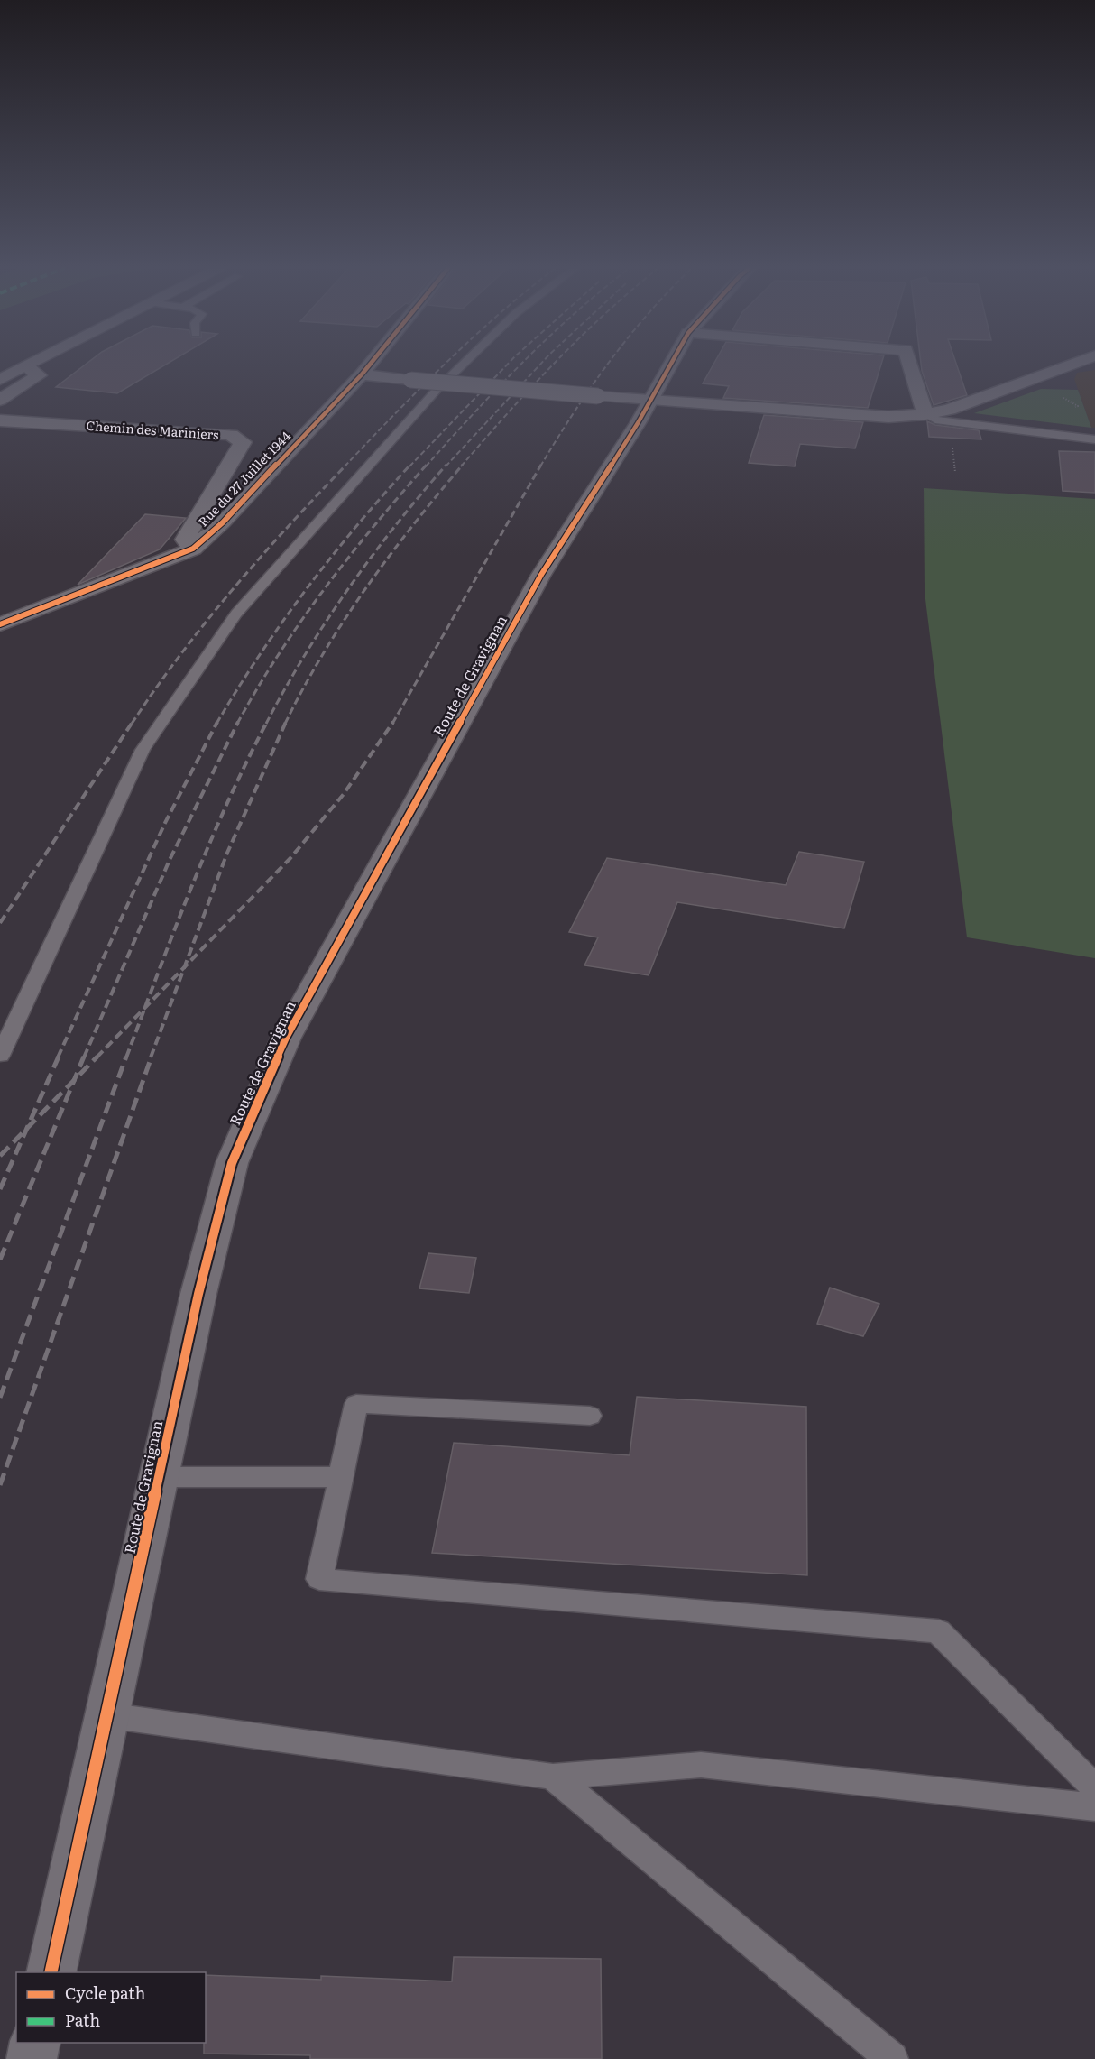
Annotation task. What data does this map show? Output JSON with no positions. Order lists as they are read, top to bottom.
{
  "streets": {
    "street": ["Chemin des Mariniers", "Rue du 27 Juillet 1944", "Route de Gravignan"]
  },
  "crossings": [
    ["Chemin des Mariniers", "Rue du 27 Juillet 1944"]
  ],
  "legend": ["Cycle path", "Path"]
}
